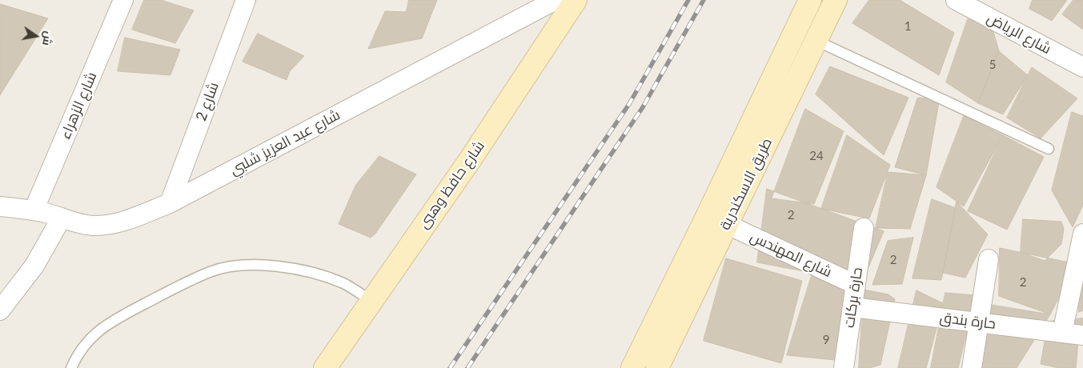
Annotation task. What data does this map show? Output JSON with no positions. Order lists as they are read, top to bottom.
{
  "streets": {
    "main road": ["طريق الاسكندرية", "شارع حافظ وهبى"],
    "street": [
      "شارع الرياض",
      "شارع 2",
      "شارع الزهراء",
      "شارع عبد العزيز شلبي",
      "شارع المهندس",
      "حارة بركات",
      "حارة بندق"
    ]
  },
  "crossings": [
    ["شارع 2", "شارع عبد العزيز شلبي"],
    ["شارع الزهراء", "شارع عبد العزيز شلبي"],
    ["طريق الاسكندرية", "شارع المهندس"],
    ["شارع المهندس", "حارة بركات"],
    ["حارة بركات", "حارة بندق"]
  ],
  "house_numbers": [
    "1",
    "5",
    "24",
    "2",
    "2",
    "2",
    "9"
  ],
  "north": "right"
}
